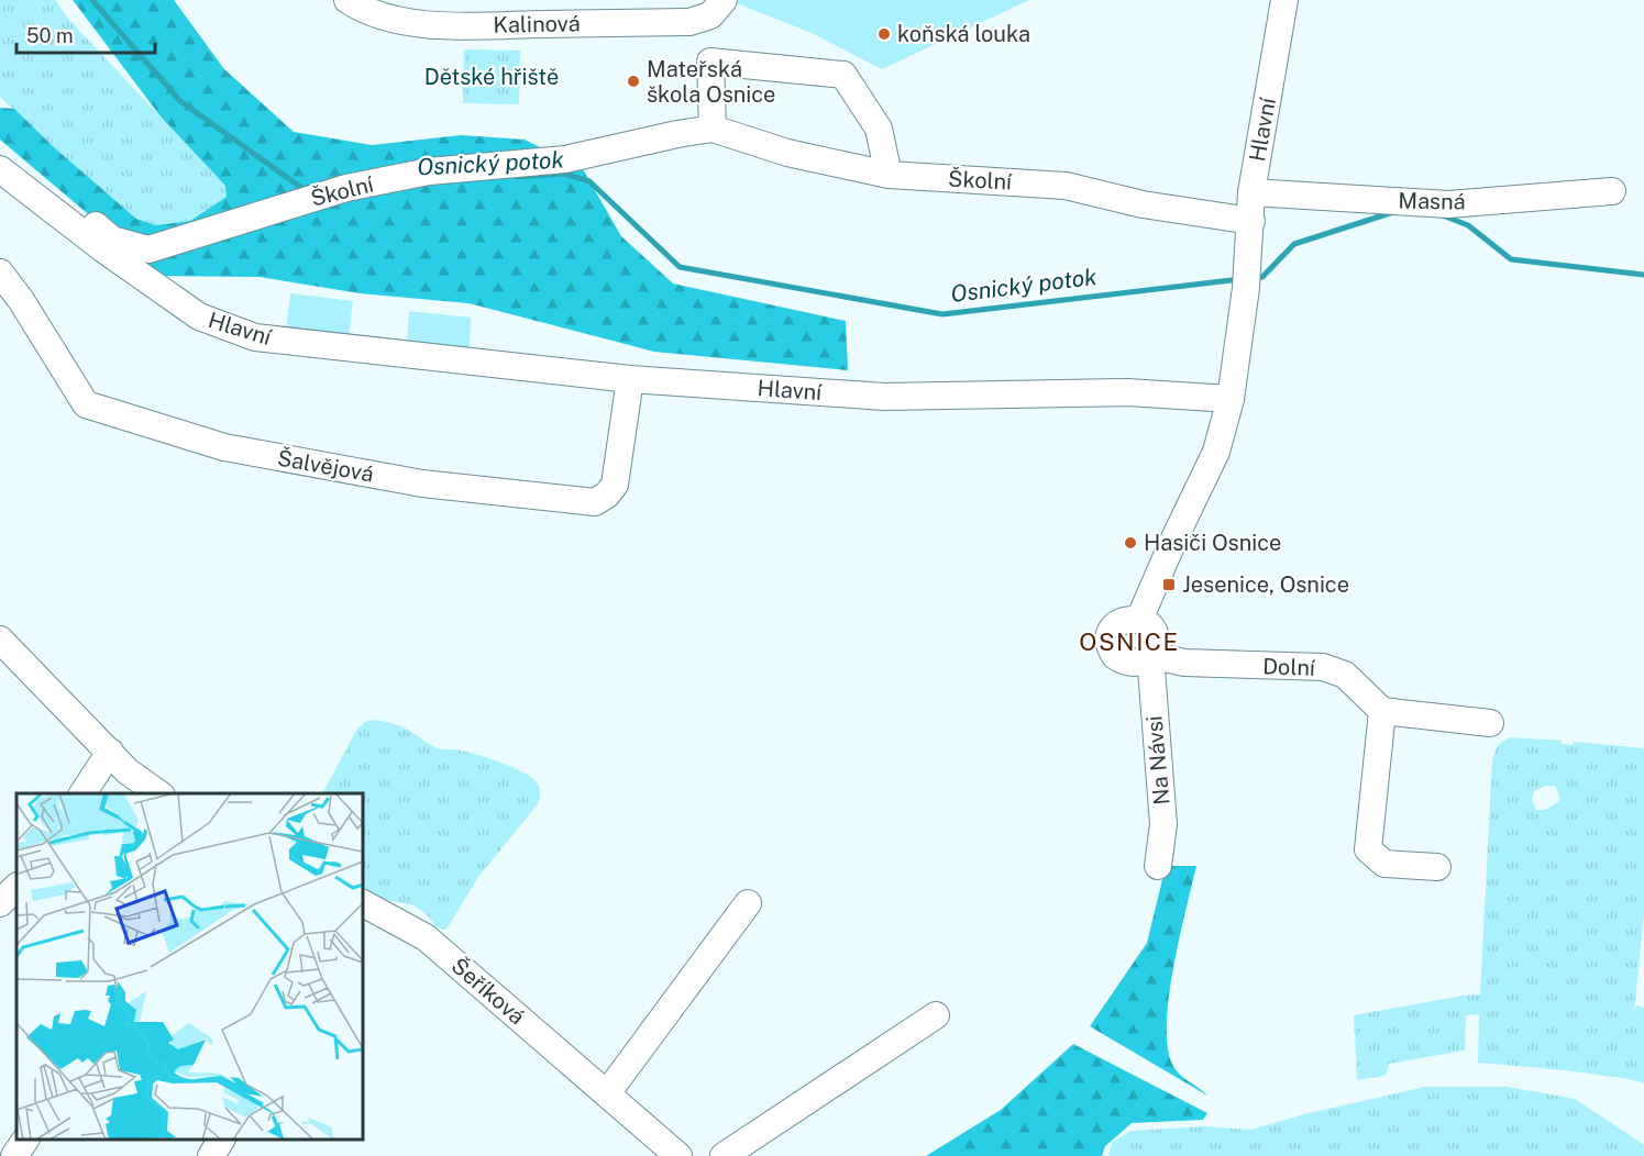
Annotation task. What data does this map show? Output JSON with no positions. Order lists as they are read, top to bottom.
{
  "streets": {
    "street": [
      "Kalinová",
      "Hlavní",
      "Školní",
      "Masná",
      "Šalvějová",
      "Dolní",
      "Na Návsi",
      "Šeříková"
    ]
  },
  "crossings": [
    ["Hlavní", "Školní"],
    ["Hlavní", "Masná"],
    ["Hlavní", "Šalvějová"],
    ["Dolní", "Na Návsi"]
  ],
  "districts": ["OSNICE"],
  "water": ["Osnický potok"],
  "parks": ["Dětské hřiště"],
  "places": {
    "other": ["koňská louka", "Mateřská škola Osnice", "Hasiči Osnice"],
    "transit": ["Jesenice, Osnice"]
  },
  "scale_bar": "50 m"
}
